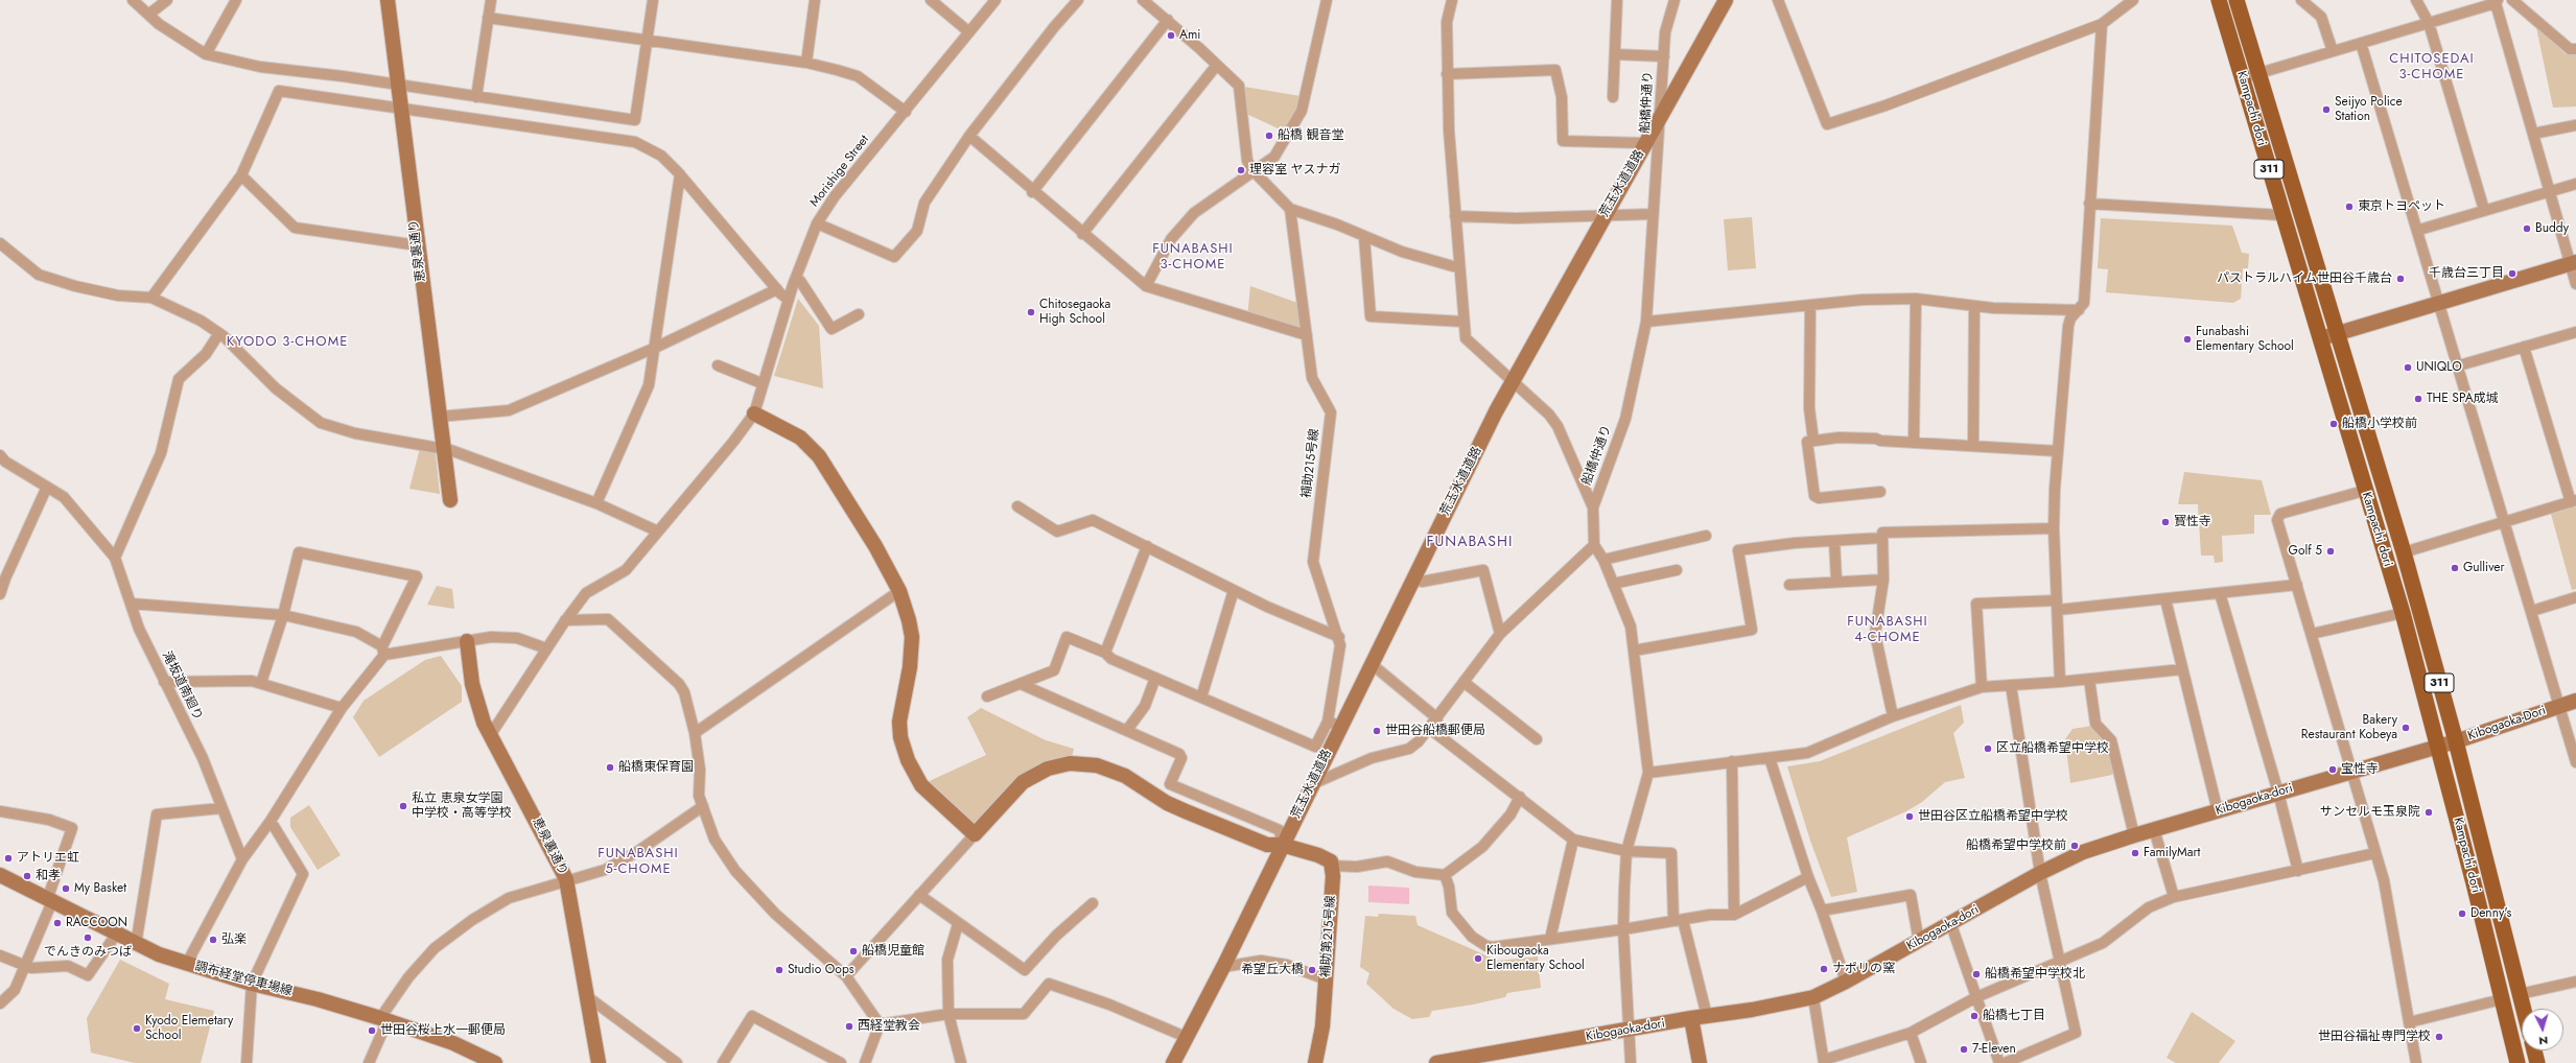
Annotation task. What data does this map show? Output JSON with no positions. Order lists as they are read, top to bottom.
{
  "streets": {
    "main road": ["Kampachi dori", "311"],
    "street": [
      "船橋仲通り",
      "Morishige Street",
      "荒玉水道道路",
      "恵泉裏通り",
      "補助215号線",
      "滝坂道南廻り",
      "Kibogaoka-Dori",
      "Kibogaoka-dori",
      "補助第215号線",
      "調布経堂停車場線"
    ]
  },
  "crossings": [
    ["船橋仲通り", "荒玉水道道路"],
    ["Kampachi dori", "Kibogaoka-Dori"],
    ["Kampachi dori", "Kibogaoka-dori"],
    ["荒玉水道道路", "補助215号線"],
    ["Kibogaoka-Dori", "Kibogaoka-dori"]
  ],
  "districts": [
    "CHITOSEDAI 3-CHOME",
    "FUNABASHI 3-CHOME",
    "KYODO 3-CHOME",
    "FUNABASHI",
    "FUNABASHI 4-CHOME",
    "FUNABASHI 5-CHOME"
  ],
  "places": [
    "Ami",
    "Seijyo Police Station",
    "船橋 観音堂",
    "理容室 ヤスナガ",
    "東京トヨペット",
    "Buddy",
    "千歳台三丁目",
    "パストラルハイム世田谷千歳台",
    "Chitosegaoka High School",
    "Funabashi Elementary School",
    "UNIQLO",
    "THE SPA成城",
    "船橋小学校前",
    "寳性寺",
    "Golf 5",
    "Gulliver",
    "Bakery Restaurant Kobeya",
    "世田谷船橋郵便局",
    "区立船橋希望中学校",
    "船橋東保育園",
    "宝性寺",
    "私立 恵泉女学園 中学校・高等学校",
    "サンセルモ玉泉院",
    "世田谷区立船橋希望中学校",
    "船橋希望中学校前",
    "FamilyMart",
    "アトリエ虹",
    "和孝",
    "My Basket",
    "Denny's",
    "RACCOON",
    "でんきのみつば",
    "弘楽",
    "船橋児童館",
    "Kibougaoka Elementary School",
    "ナポリの窯",
    "Studio Oops",
    "希望丘大橋",
    "船橋希望中学校北",
    "船橋七丁目",
    "西経堂教会",
    "Kyodo Elemetary School",
    "世田谷桜上水一郵便局",
    "世田谷福祉専門学校",
    "7-Eleven"
  ],
  "north": "bottom"
}
